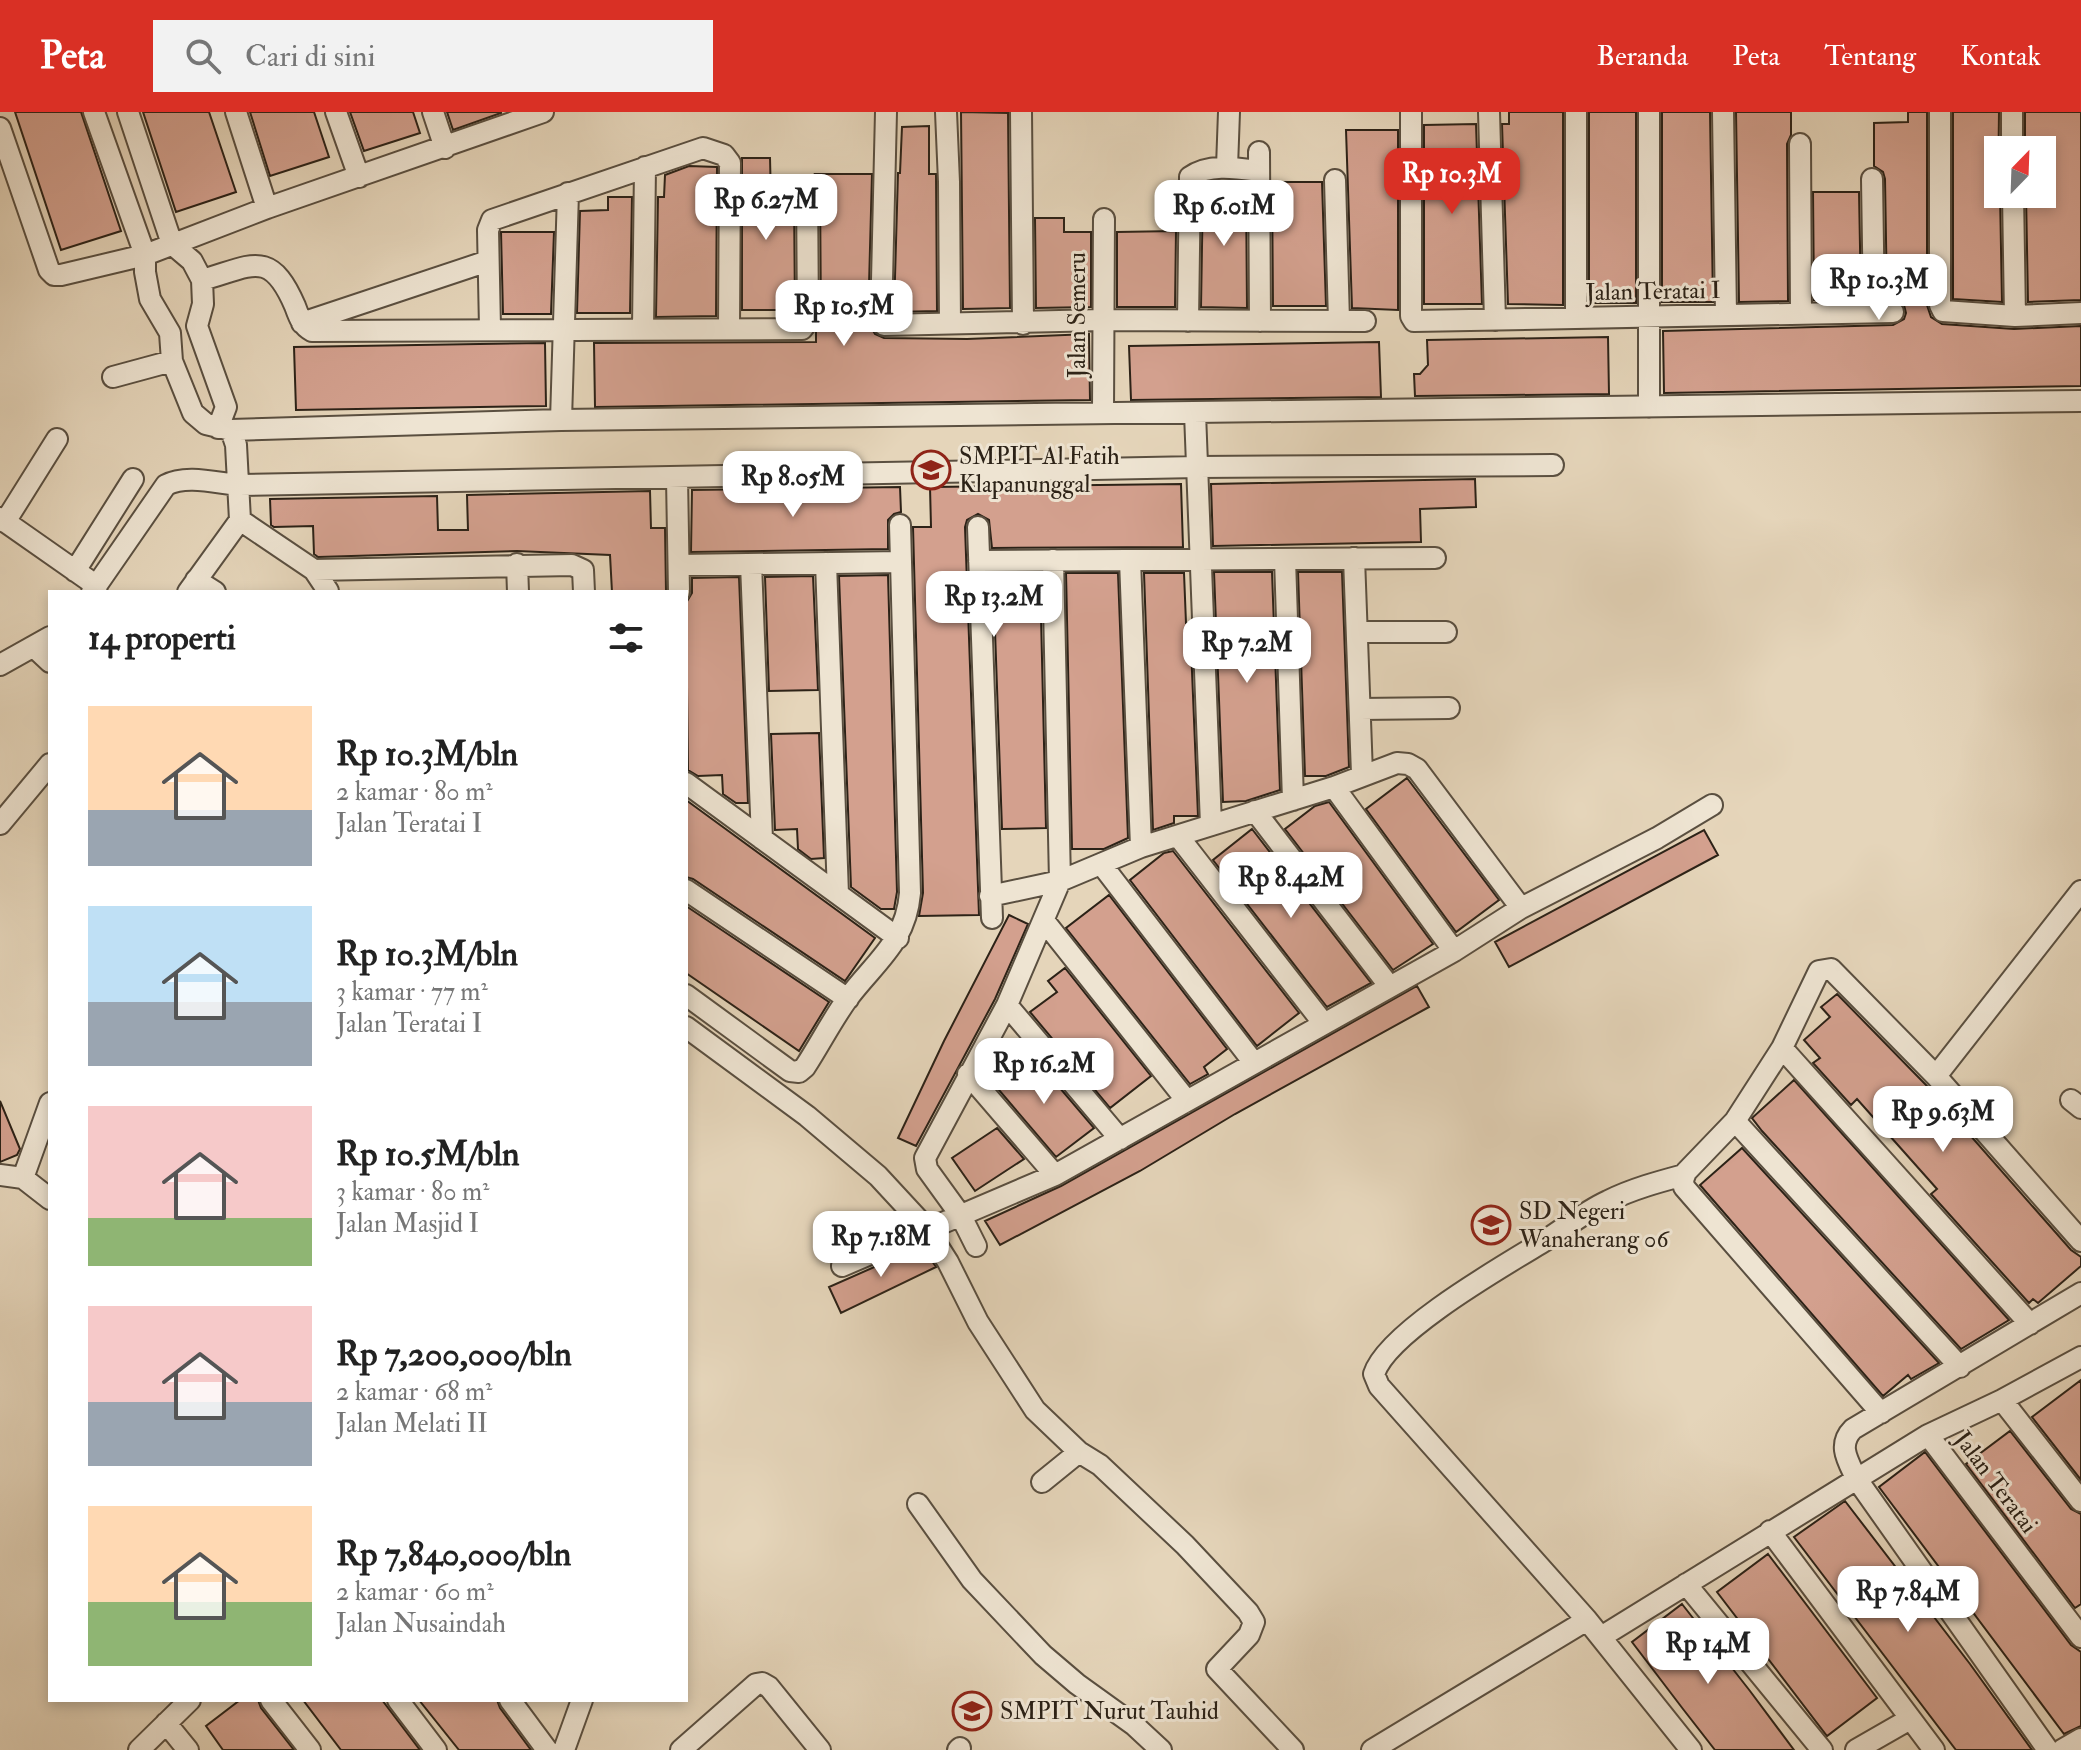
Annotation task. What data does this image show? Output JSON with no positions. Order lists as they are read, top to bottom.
{
  "streets": {
    "street": ["Jalan Teratai I", "Jalan Semeru", "Jalan Teratai"]
  },
  "places": {
    "school or university": ["SMPIT Al Fatih Klapanunggal", "SD Negeri Wanaherang 06", "SMPIT Nurut Tauhid"]
  },
  "north": "top right",
  "page": {
    "header": "Peta",
    "search": "Cari di sini",
    "nav": [
      "Beranda",
      "Peta",
      "Tentang",
      "Kontak"
    ],
    "price": [
      "Rp 10.3M",
      "Rp 6.27M",
      "Rp 6.01M",
      "Rp 10.3M",
      "Rp 10.5M",
      "Rp 8.05M",
      "Rp 13.2M",
      "Rp 7.2M",
      "Rp 8.42M",
      "Rp 16.2M",
      "Rp 9.63M",
      "Rp 7.18M",
      "Rp 7.84M",
      "Rp 14M"
    ],
    "heading": "14 properti",
    "list": [
      {
        "name": "Rp 10.3M/bln",
        "note": "2 kamar · 80 m² · Jalan Teratai I"
      },
      {
        "name": "Rp 10.3M/bln",
        "note": "3 kamar · 77 m² · Jalan Teratai I"
      },
      {
        "name": "Rp 10.5M/bln",
        "note": "3 kamar · 80 m² · Jalan Masjid I"
      },
      {
        "name": "Rp 7,200,000/bln",
        "note": "2 kamar · 68 m² · Jalan Melati II"
      },
      {
        "name": "Rp 7,840,000/bln",
        "note": "2 kamar · 60 m² · Jalan Nusaindah"
      }
    ]
  }
}
